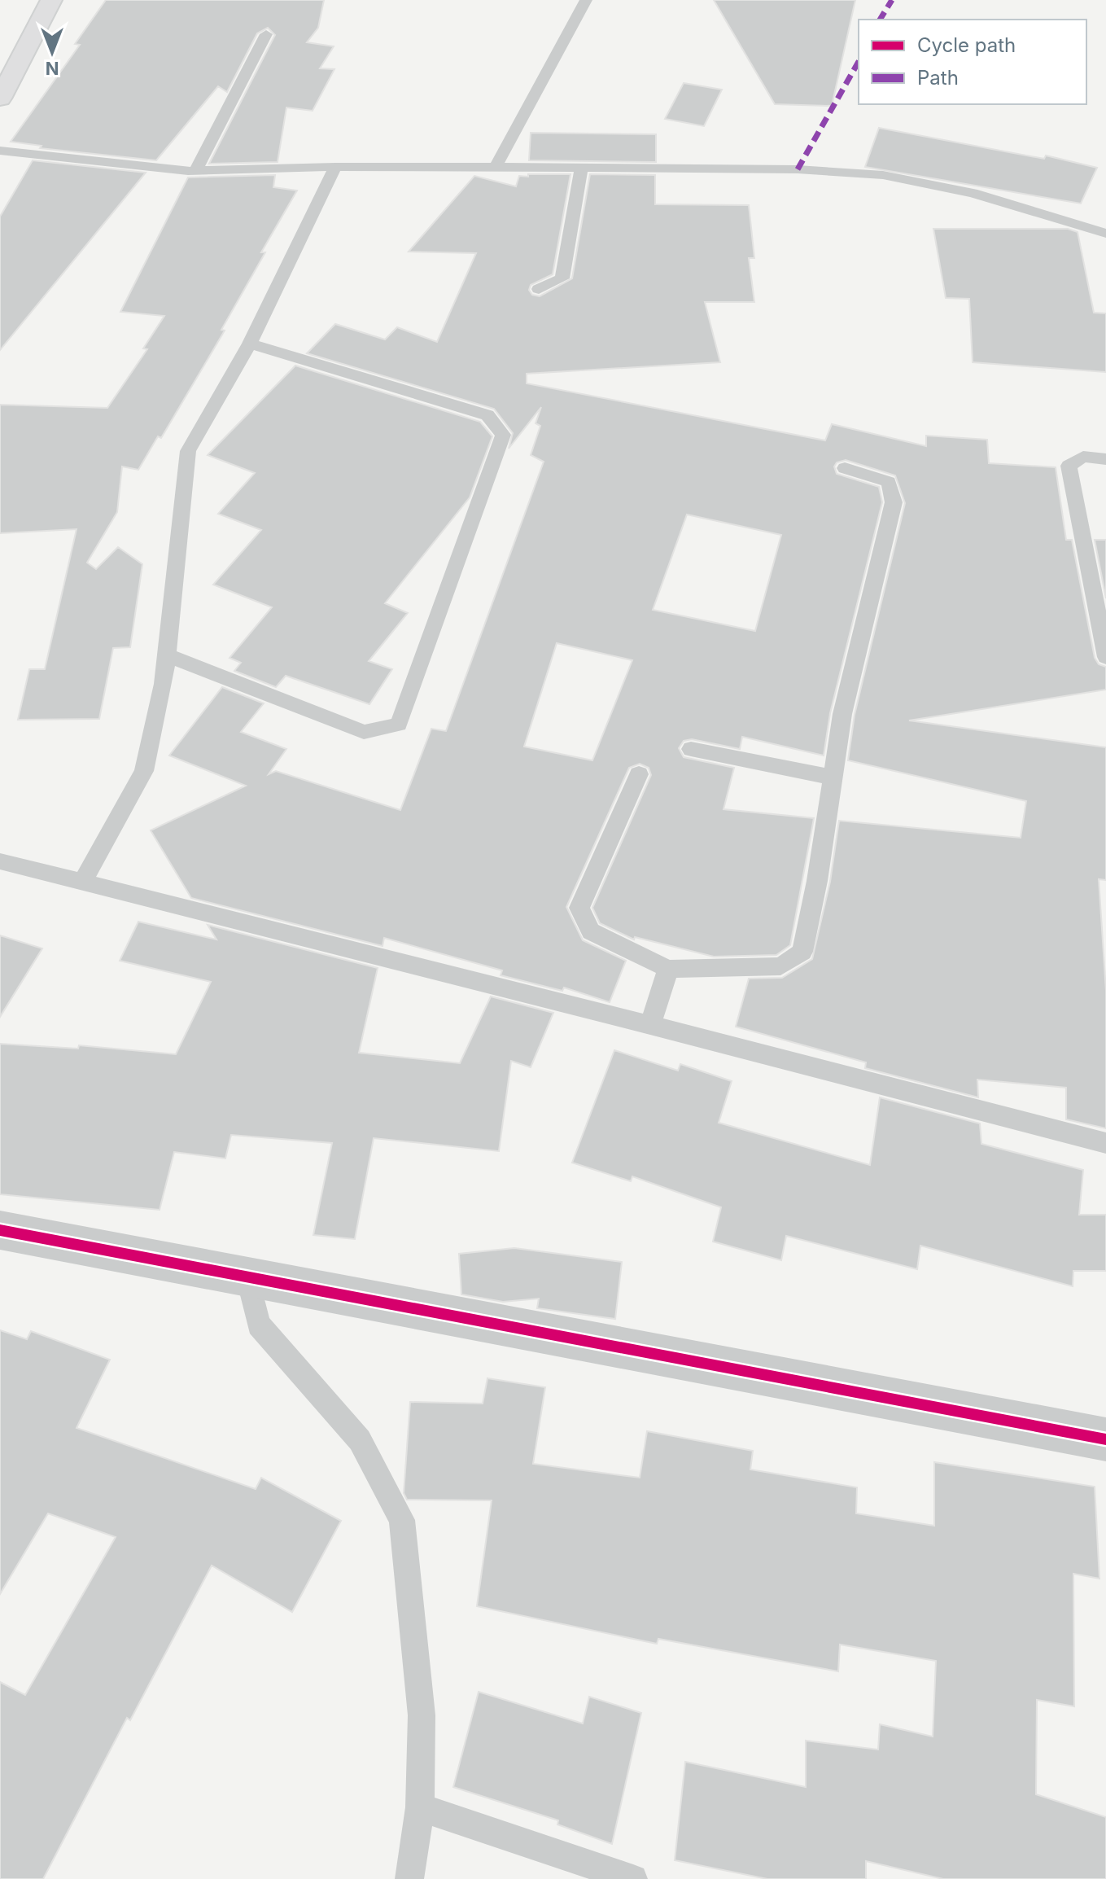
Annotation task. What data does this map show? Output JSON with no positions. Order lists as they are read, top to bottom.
{
  "legend": ["Cycle path", "Path"],
  "north": "bottom"
}
